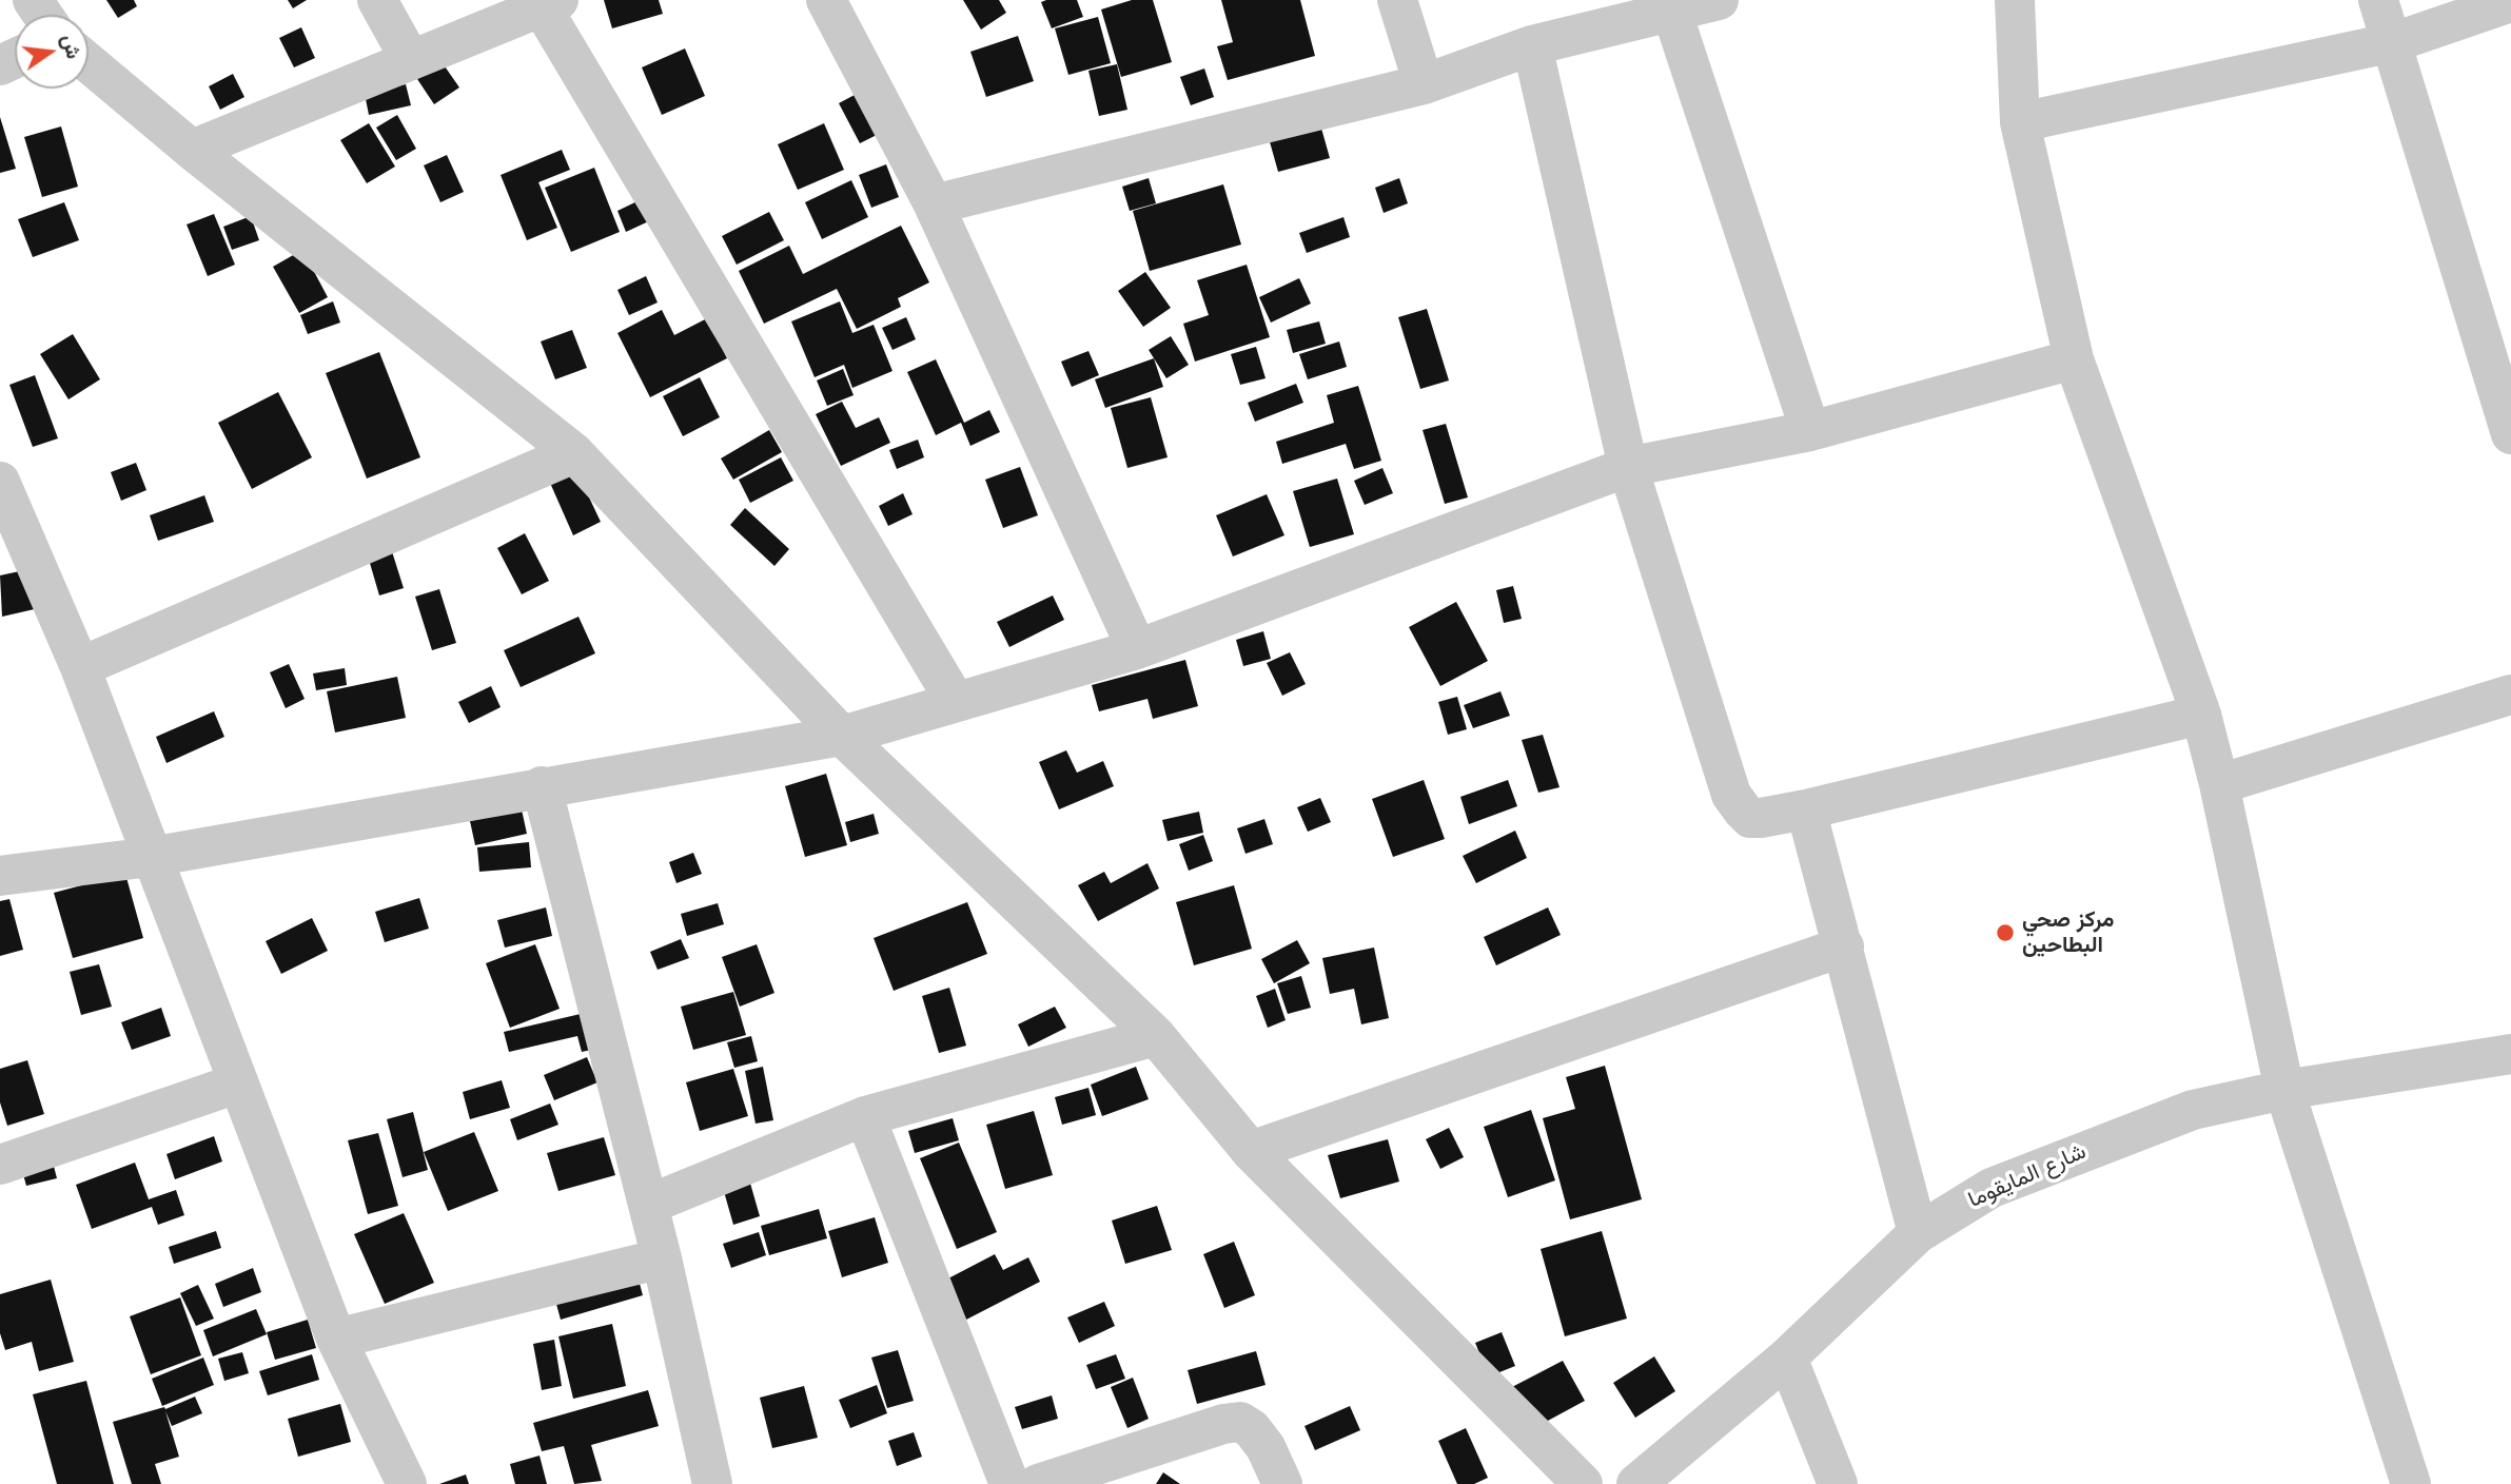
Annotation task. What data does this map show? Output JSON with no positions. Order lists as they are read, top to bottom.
{
  "streets": {
    "street": ["شارع المايقوما"]
  },
  "places": ["مركز صحي البطاحين"],
  "north": "right"
}
